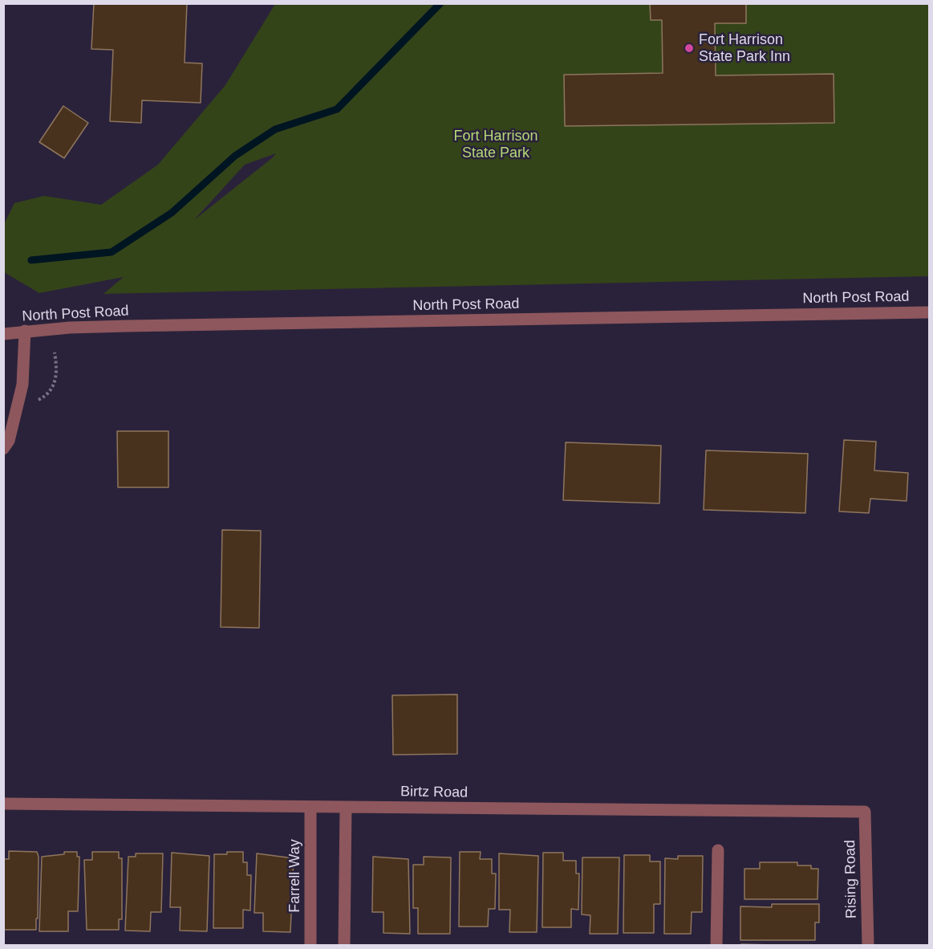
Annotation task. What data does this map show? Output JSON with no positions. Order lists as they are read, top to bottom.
{
  "streets": {
    "street": [
      "North Post Road",
      "Birtz Road",
      "Farrell Way",
      "Rising Road"
    ]
  },
  "crossings": [
    ["Birtz Road", "Farrell Way"],
    ["Birtz Road", "Rising Road"]
  ],
  "parks": ["Fort Harrison State Park"],
  "places": ["Fort Harrison State Park Inn"]
}
